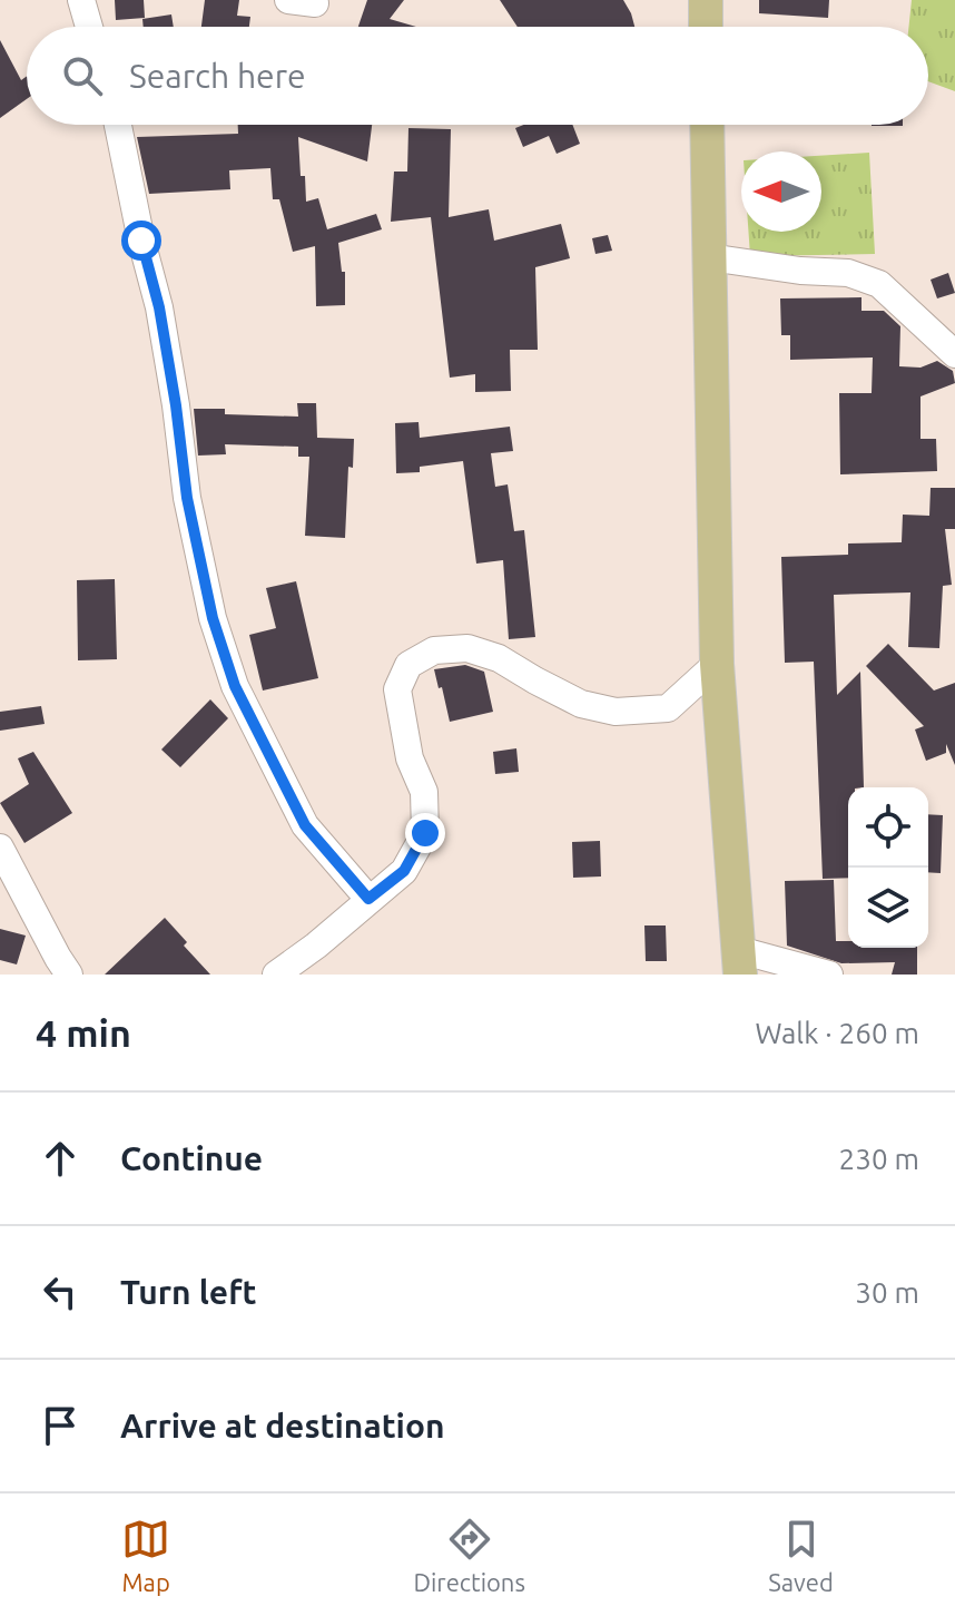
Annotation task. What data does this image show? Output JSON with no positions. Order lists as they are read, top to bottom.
{
  "north": "left",
  "page": {
    "search": "Search here",
    "heading": ["4 min", "Walk · 260 m"],
    "list": [
      ["Continue", "230 m"],
      ["Turn left", "30 m"],
      "Arrive at destination"
    ],
    "nav": ["Map", "Directions", "Saved"]
  }
}
